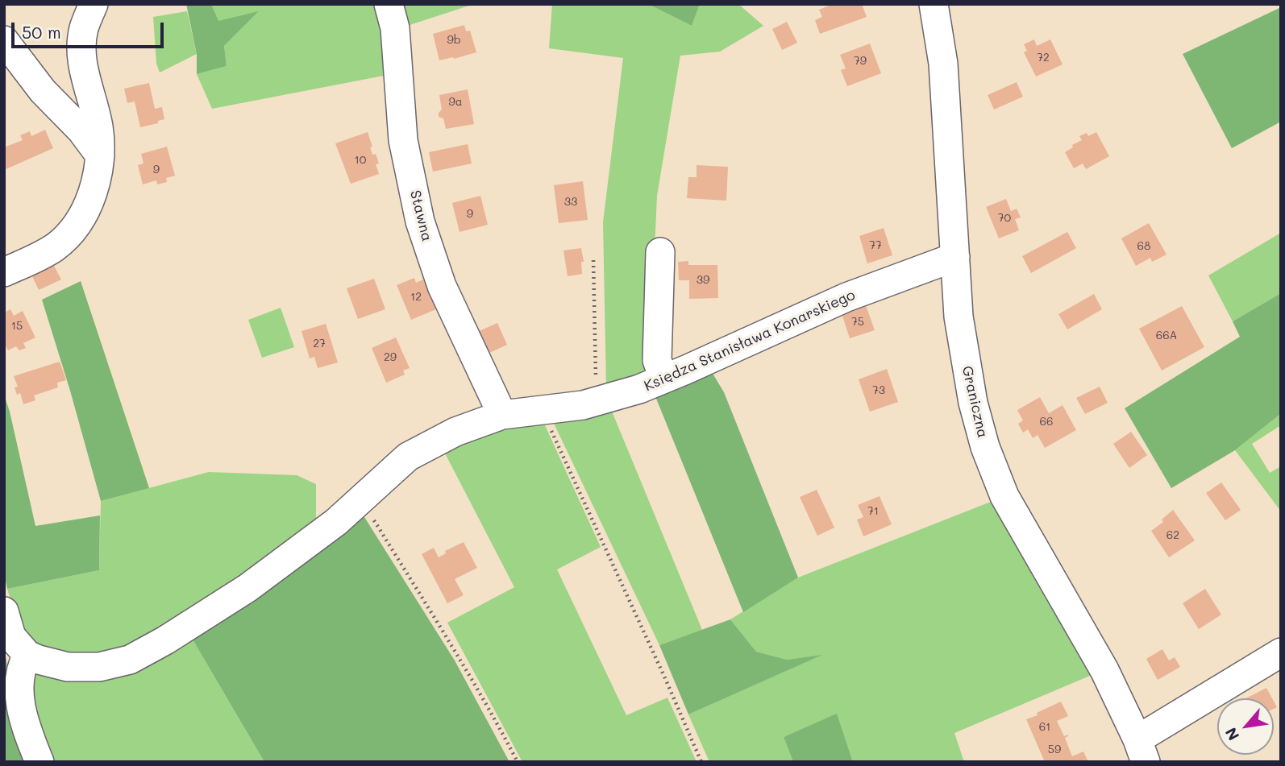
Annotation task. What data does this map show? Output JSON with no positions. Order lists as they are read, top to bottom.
{
  "streets": {
    "street": ["Stawna", "Księdza Stanisława Konarskiego", "Graniczna"]
  },
  "crossings": [
    ["Stawna", "Księdza Stanisława Konarskiego"],
    ["Księdza Stanisława Konarskiego", "Graniczna"]
  ],
  "house_numbers": [
    "9b",
    "72",
    "79",
    "9a",
    "10",
    "9",
    "33",
    "9",
    "70",
    "77",
    "68",
    "39",
    "12",
    "75",
    "15",
    "66A",
    "27",
    "29",
    "73",
    "66",
    "71",
    "62",
    "61",
    "59"
  ],
  "scale_bar": "50 m",
  "north": "bottom left"
}
